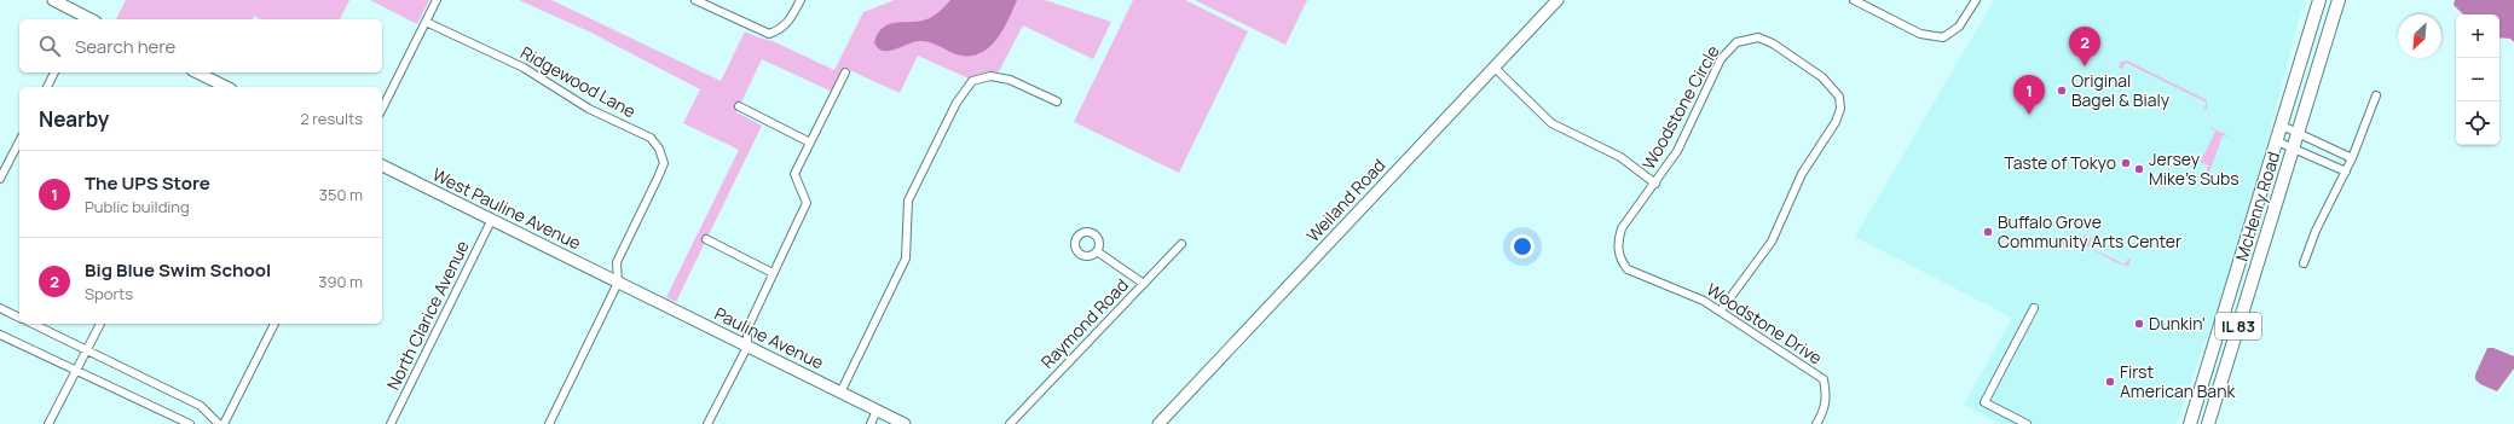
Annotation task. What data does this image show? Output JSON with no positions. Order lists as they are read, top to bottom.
{
  "streets": {
    "main road": ["McHenry Road", "IL 83"],
    "street": [
      "Ridgewood Lane",
      "Woodstone Circle",
      "Weiland Road",
      "West Pauline Avenue",
      "North Clarice Avenue",
      "Raymond Road",
      "Woodstone Drive",
      "Pauline Avenue"
    ]
  },
  "crossings": [
    ["Ridgewood Lane", "West Pauline Avenue"],
    ["Ridgewood Lane", "Pauline Avenue"],
    ["Woodstone Circle", "Woodstone Drive"],
    ["West Pauline Avenue", "North Clarice Avenue"],
    ["West Pauline Avenue", "Pauline Avenue"]
  ],
  "places": [
    "Original Bagel & Bialy",
    "Taste of Tokyo",
    "Jersey Mike's Subs",
    "Buffalo Grove Community Arts Center",
    "Dunkin'",
    "First American Bank"
  ],
  "north": "bottom left",
  "page": {
    "map_buttons": ["+", "−"],
    "search": "Search here",
    "pins": ["2", "1"],
    "heading": ["Nearby", "2 results"],
    "list": [
      {
        "mark": "1",
        "name": "The UPS Store",
        "note": "Public building",
        "value": "350 m"
      },
      {
        "mark": "2",
        "name": "Big Blue Swim School",
        "note": "Sports",
        "value": "390 m"
      }
    ]
  }
}
